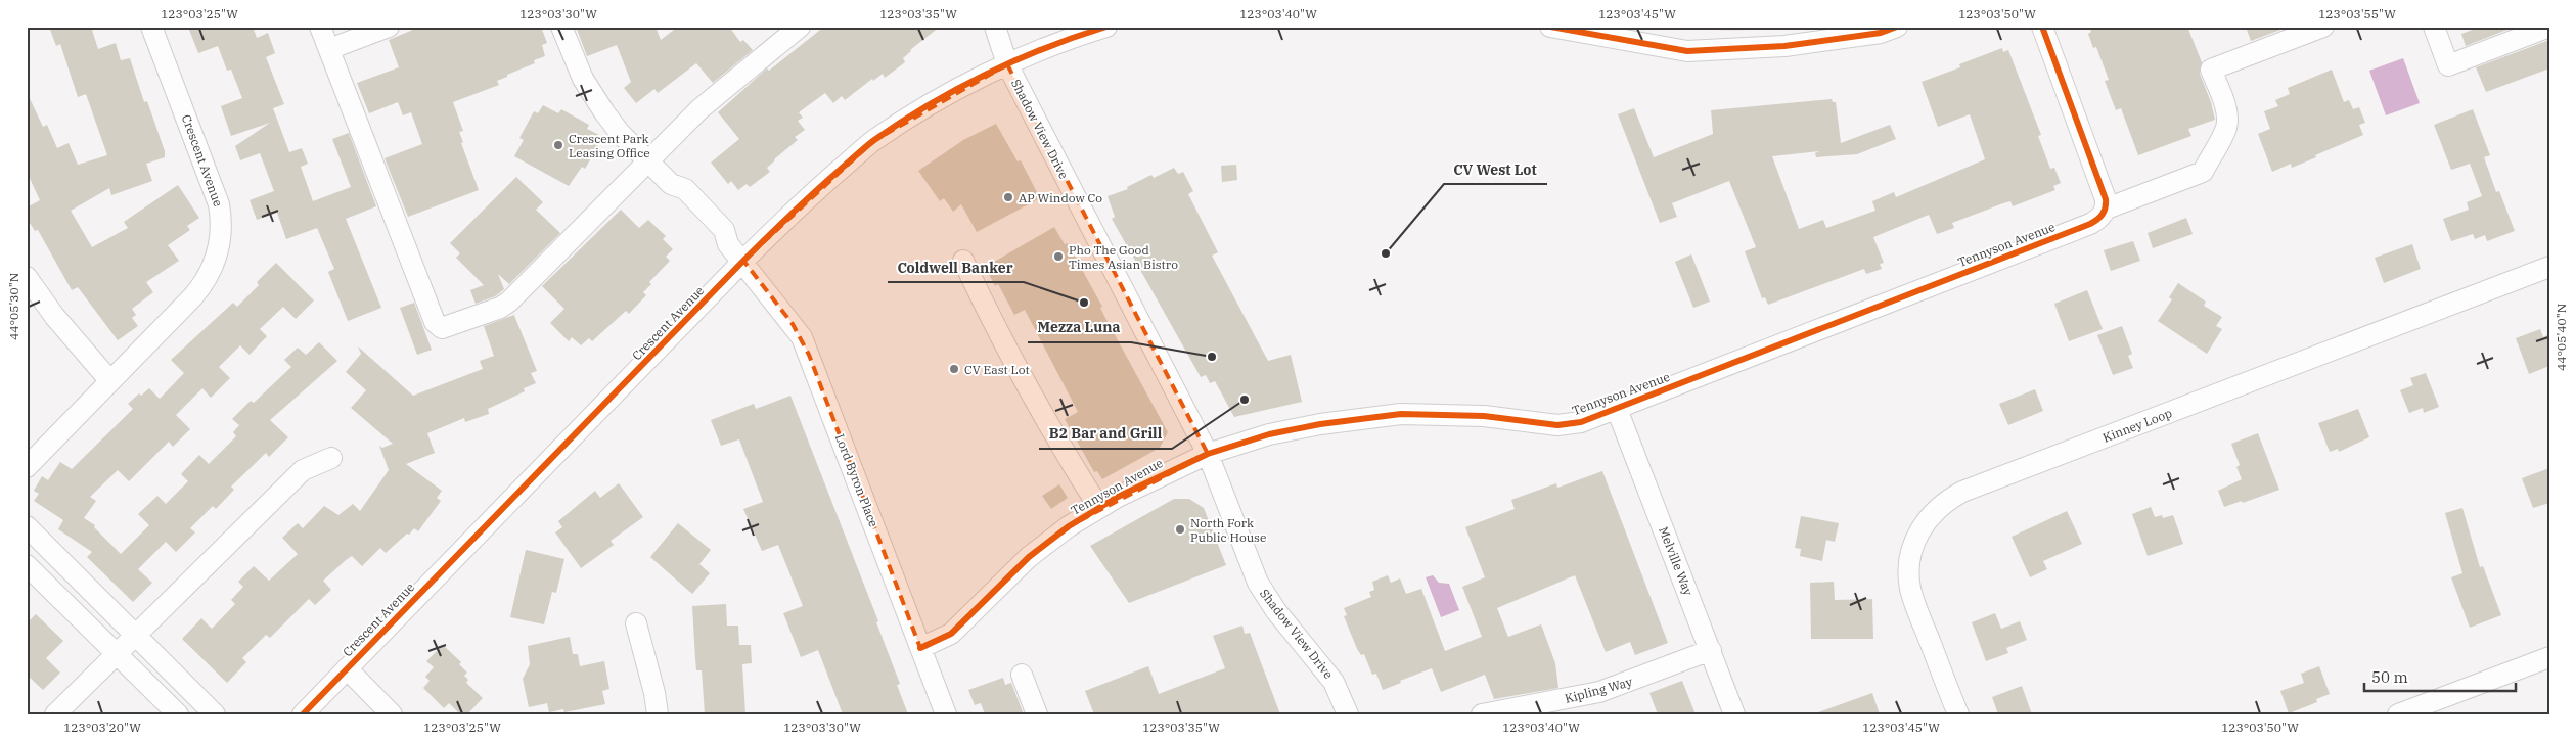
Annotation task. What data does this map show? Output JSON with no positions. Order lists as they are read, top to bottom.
{
  "streets": {
    "street": [
      "Shadow View Drive",
      "Crescent Avenue",
      "Tennyson Avenue",
      "Kinney Loop",
      "Lord Byron Place",
      "Melville Way",
      "Kipling Way"
    ]
  },
  "crossings": [
    ["Shadow View Drive", "Crescent Avenue"],
    ["Shadow View Drive", "Tennyson Avenue"],
    ["Crescent Avenue", "Lord Byron Place"],
    ["Tennyson Avenue", "Lord Byron Place"],
    ["Tennyson Avenue", "Melville Way"],
    ["Melville Way", "Kipling Way"]
  ],
  "places": [
    "Crescent Park Leasing Office",
    "AP Window Co",
    "CV West Lot",
    "Pho The Good Times Asian Bistro",
    "Coldwell Banker",
    "Mezza Luna",
    "CV East Lot",
    "B2 Bar and Grill",
    "North Fork Public House"
  ],
  "scale_bar": "50 m",
  "coordinates": [
    "123°03'25\"W",
    "123°03'30\"W",
    "123°03'35\"W",
    "123°03'40\"W",
    "123°03'45\"W",
    "123°03'50\"W",
    "123°03'55\"W",
    "44°05'30\"N",
    "44°05'40\"N",
    "123°03'20\"W"
  ]
}
